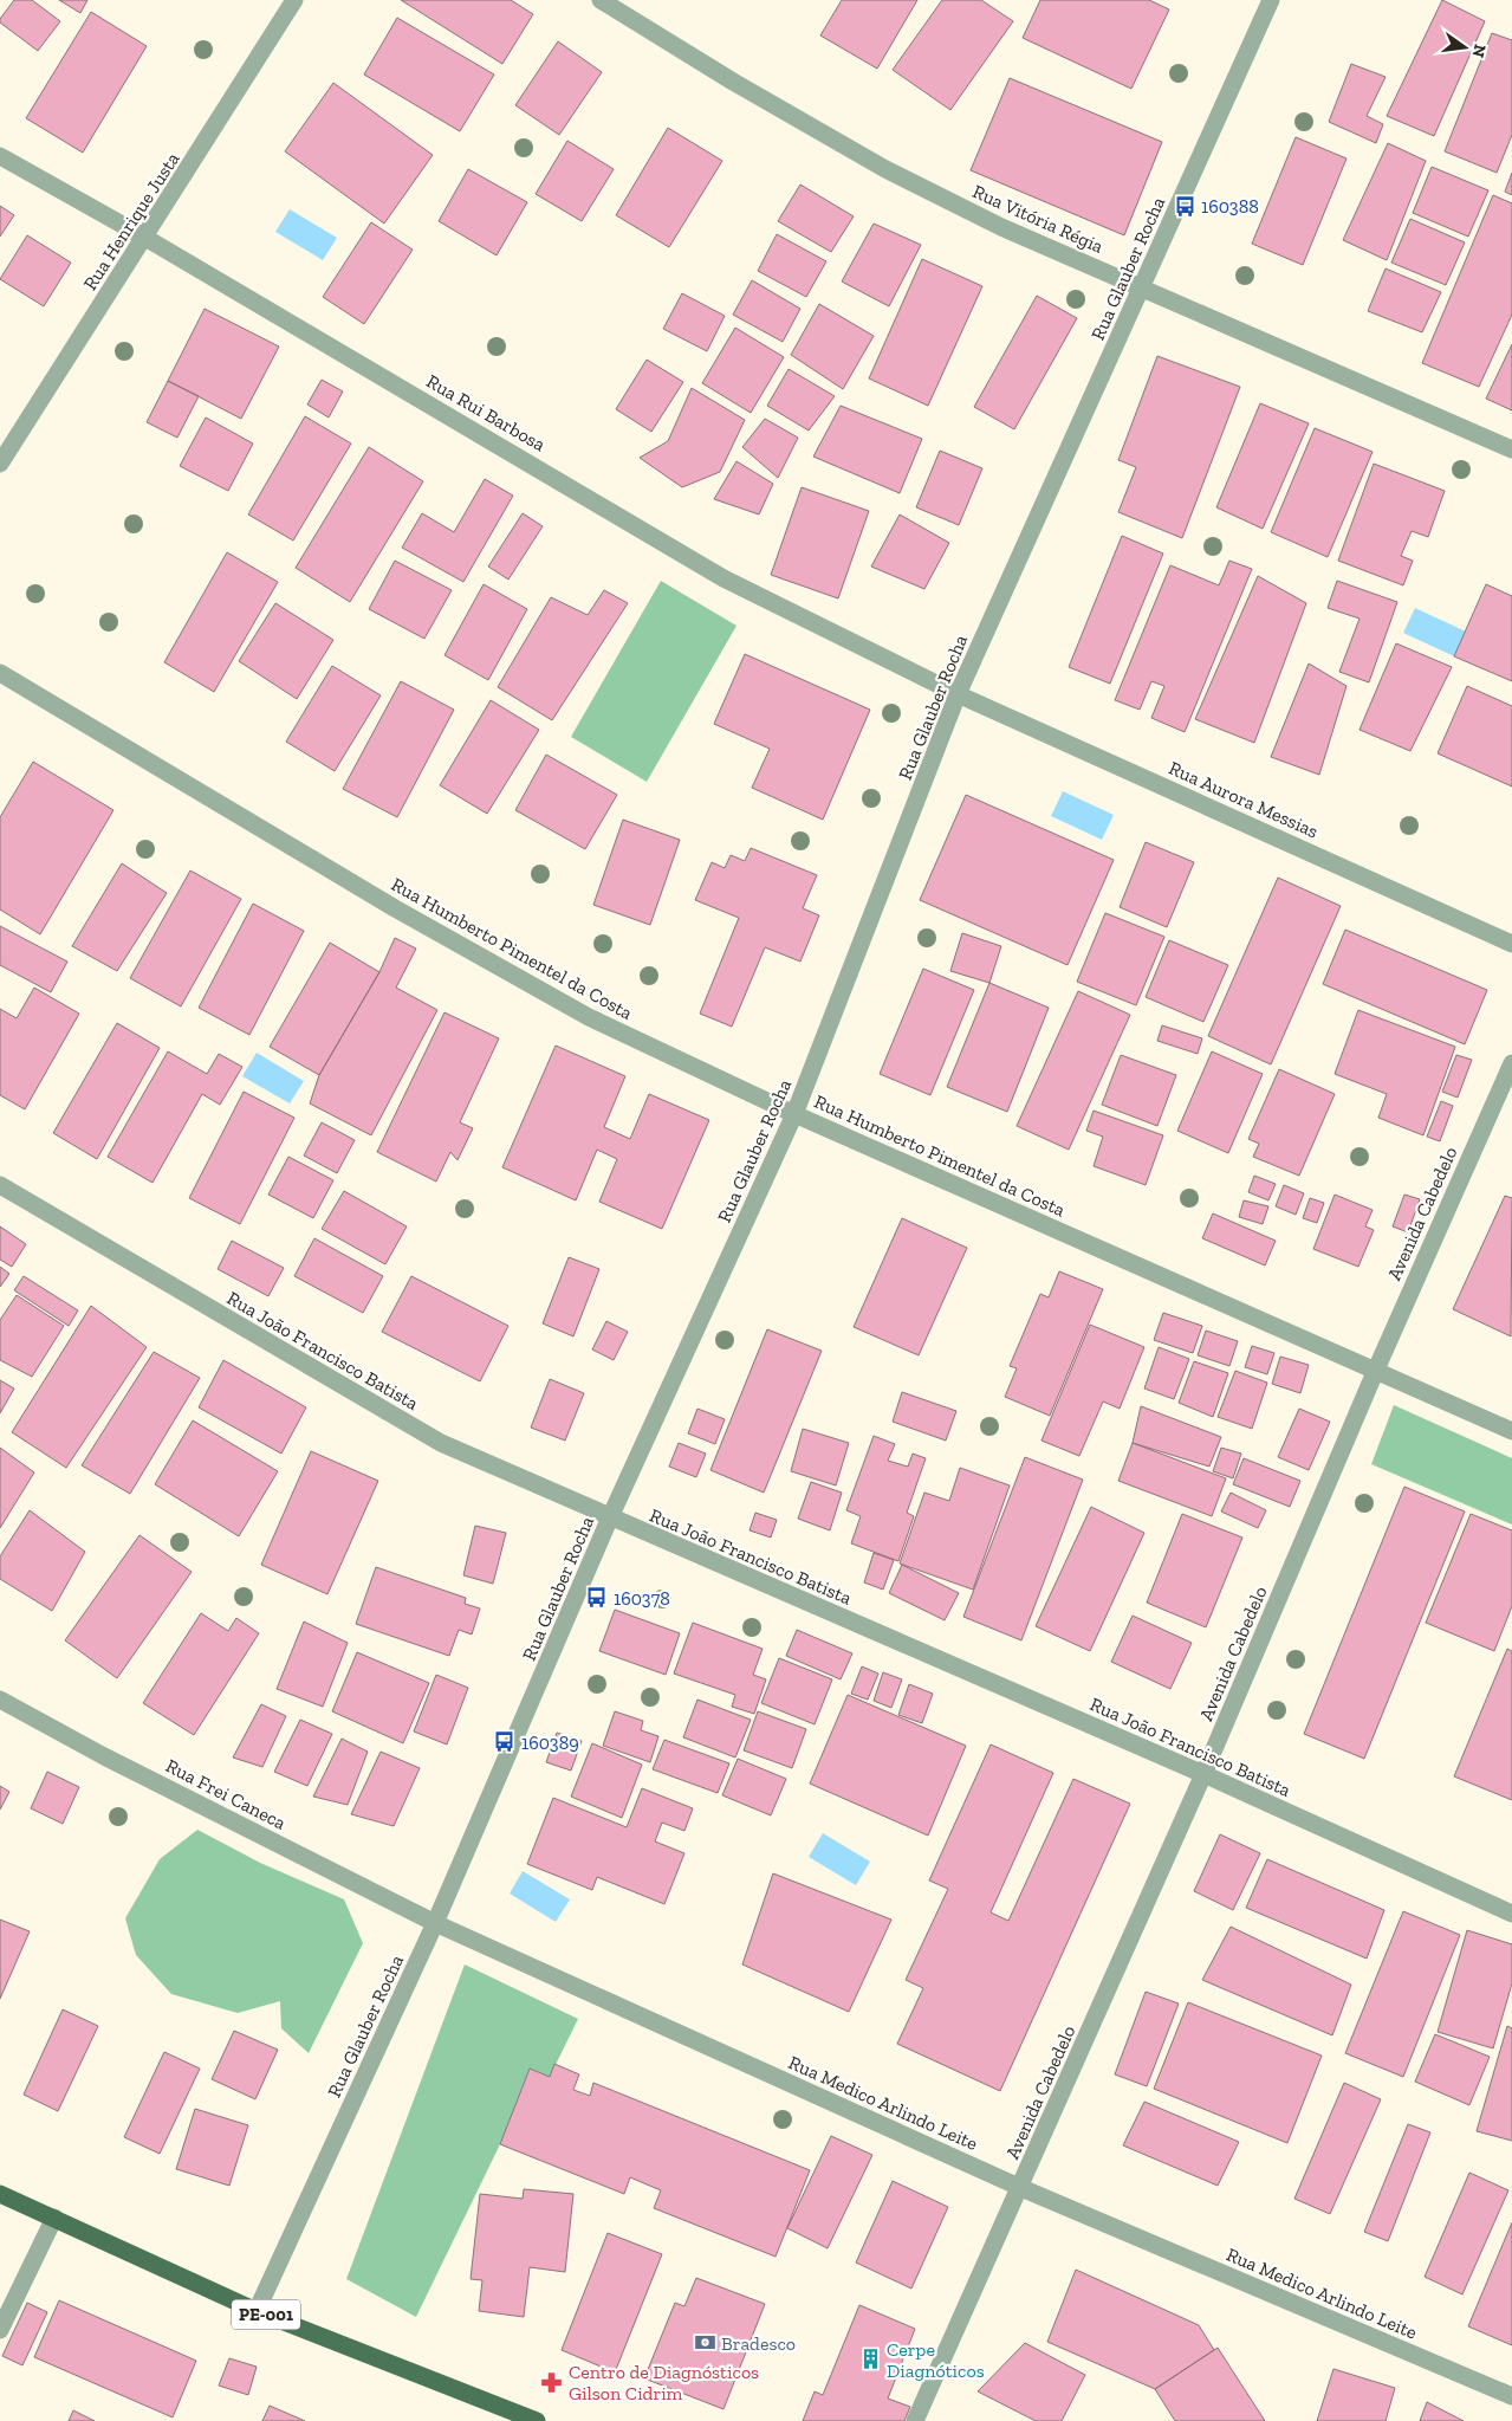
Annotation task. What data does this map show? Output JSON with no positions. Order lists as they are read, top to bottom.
{
  "streets": {
    "main road": ["PE-001"],
    "street": [
      "Rua Vitória Régia",
      "Rua Henrique Justa",
      "Rua Glauber Rocha",
      "Rua Rui Barbosa",
      "Rua Aurora Messias",
      "Rua Humberto Pimentel da Costa",
      "Avenida Cabedelo",
      "Rua João Francisco Batista",
      "Rua Frei Caneca",
      "Rua Medico Arlindo Leite"
    ]
  },
  "crossings": [
    ["Rua Vitória Régia", "Rua Glauber Rocha"],
    ["Rua Henrique Justa", "Rua Rui Barbosa"],
    ["Rua Glauber Rocha", "Rua Rui Barbosa"],
    ["Rua Glauber Rocha", "Rua Aurora Messias"],
    ["Rua Glauber Rocha", "Rua Humberto Pimentel da Costa"],
    ["Rua Glauber Rocha", "Rua João Francisco Batista"],
    ["Rua Glauber Rocha", "Rua Frei Caneca"],
    ["Rua Glauber Rocha", "Rua Medico Arlindo Leite"],
    ["Rua Glauber Rocha", "PE-001"],
    ["Rua Rui Barbosa", "Rua Aurora Messias"],
    ["Rua Humberto Pimentel da Costa", "Avenida Cabedelo"],
    ["Avenida Cabedelo", "Rua João Francisco Batista"],
    ["Avenida Cabedelo", "Rua Medico Arlindo Leite"],
    ["Rua Frei Caneca", "Rua Medico Arlindo Leite"]
  ],
  "places": {
    "bus stop": ["160388", "160378", "160389"],
    "bank": ["Bradesco"],
    "building": ["Cerpe Diagnóticos"],
    "pharmacy": ["Centro de Diagnósticos Gilson Cidrim"]
  },
  "north": "right"
}
